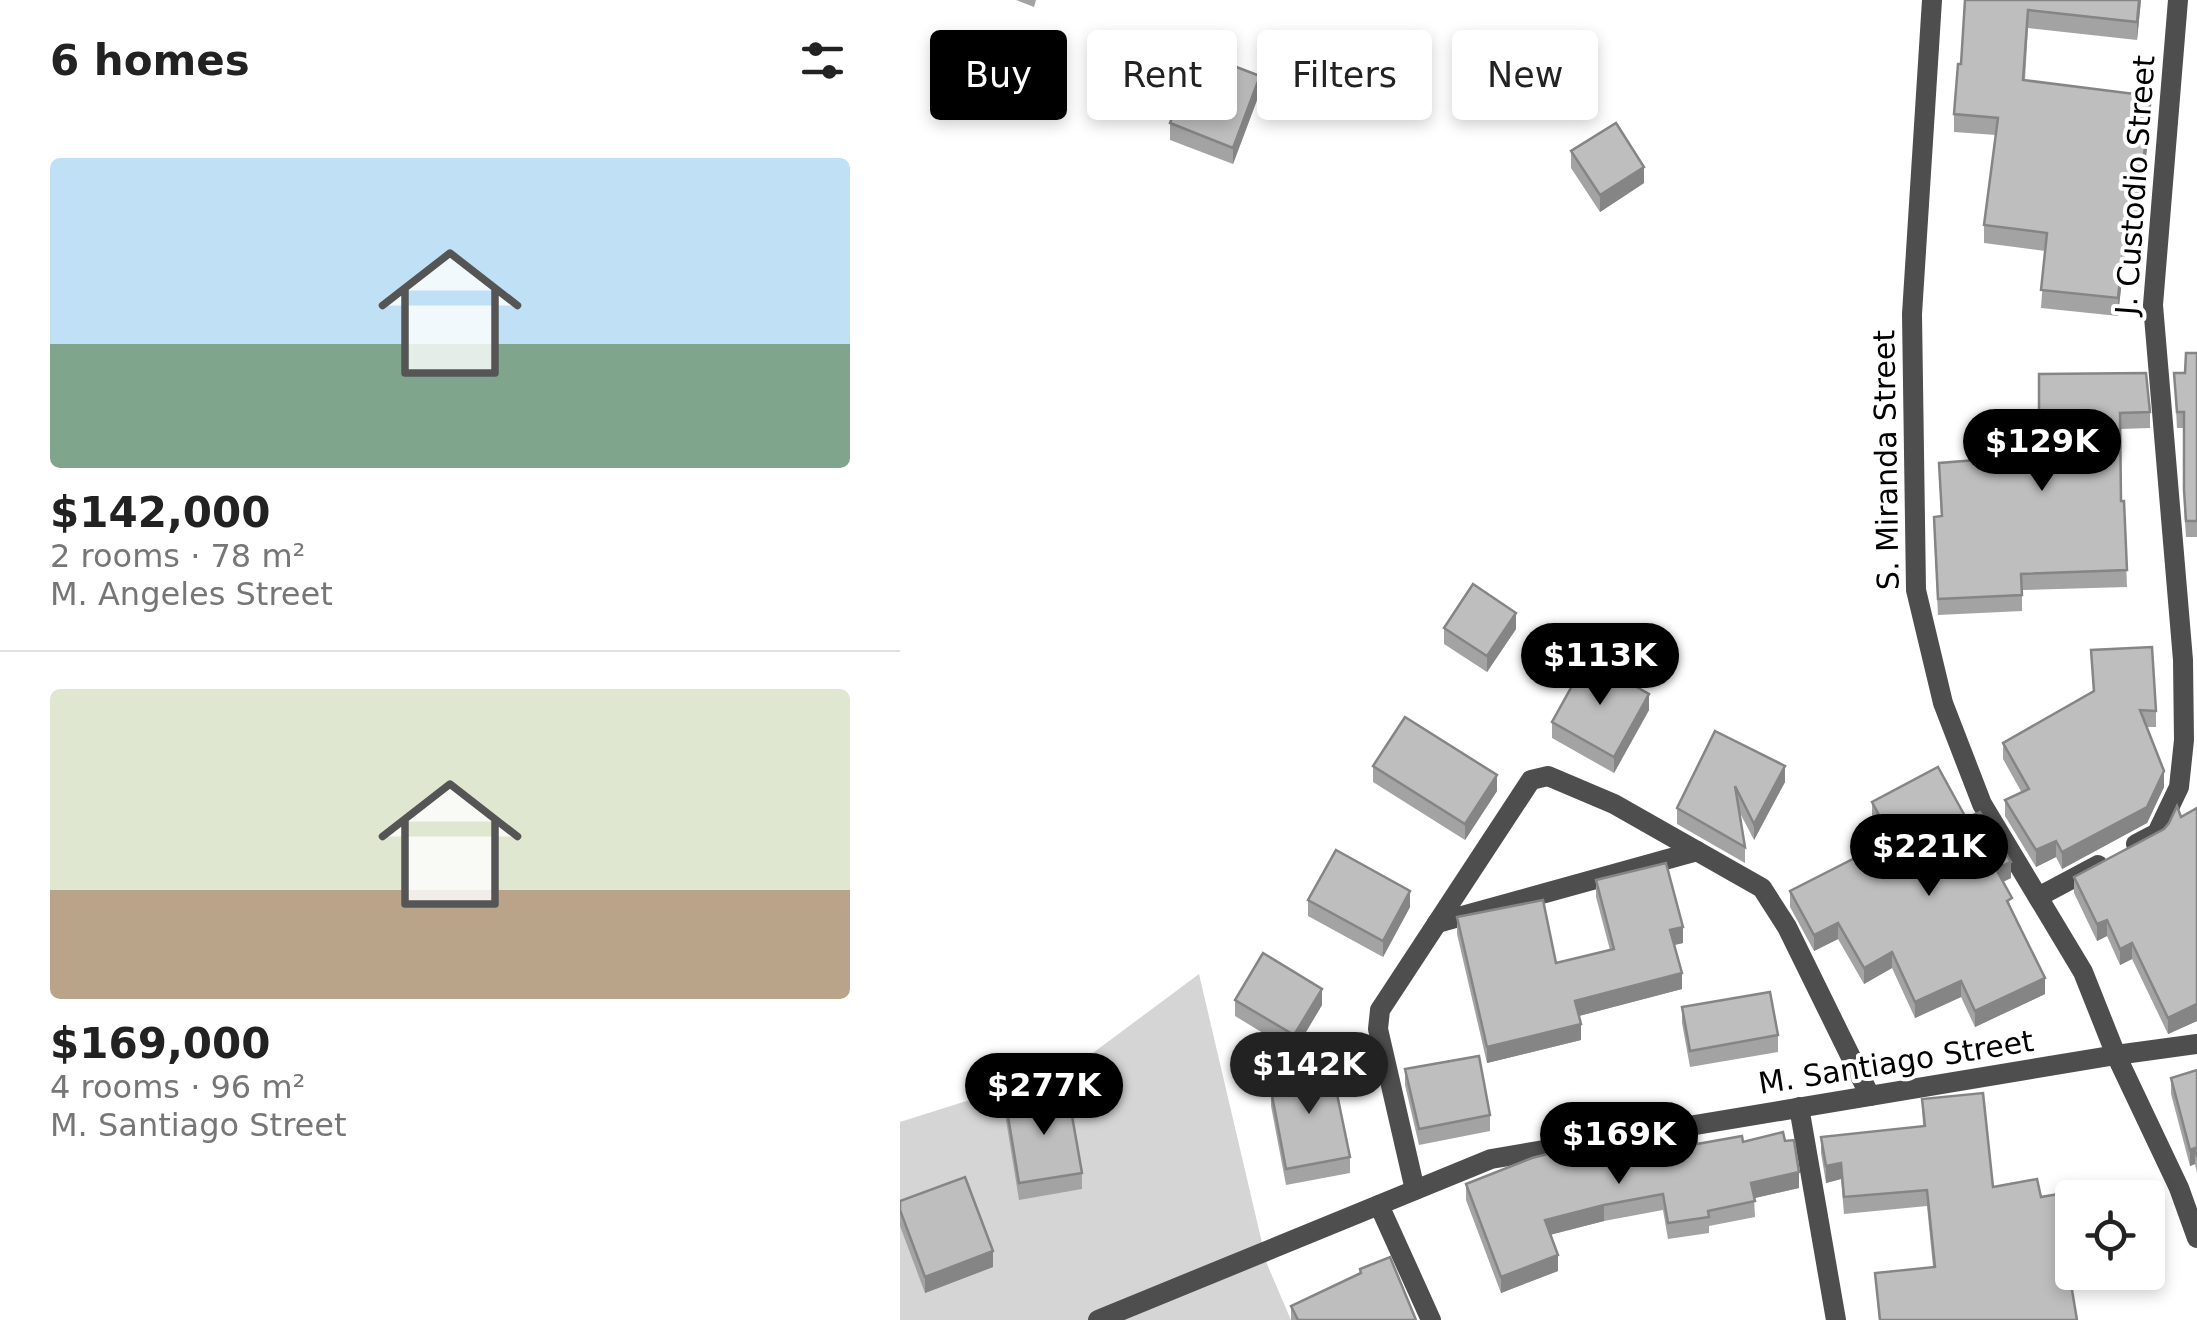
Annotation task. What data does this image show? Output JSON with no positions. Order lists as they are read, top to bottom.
{
  "streets": {
    "street": ["J. Custodio Street", "S. Miranda Street", "M. Santiago Street"]
  },
  "crossings": [
    ["J. Custodio Street", "S. Miranda Street"],
    ["S. Miranda Street", "M. Santiago Street"]
  ],
  "page": {
    "heading": "6 homes",
    "chip": [
      "Buy",
      "Rent",
      "Filters",
      "New"
    ],
    "list": [
      {
        "name": "$142,000",
        "note": "2 rooms · 78 m² · M. Angeles Street"
      },
      {
        "name": "$169,000",
        "note": "4 rooms · 96 m² · M. Santiago Street"
      }
    ],
    "price": [
      "$129K",
      "$113K",
      "$221K",
      "$142K",
      "$277K",
      "$169K"
    ]
  }
}
